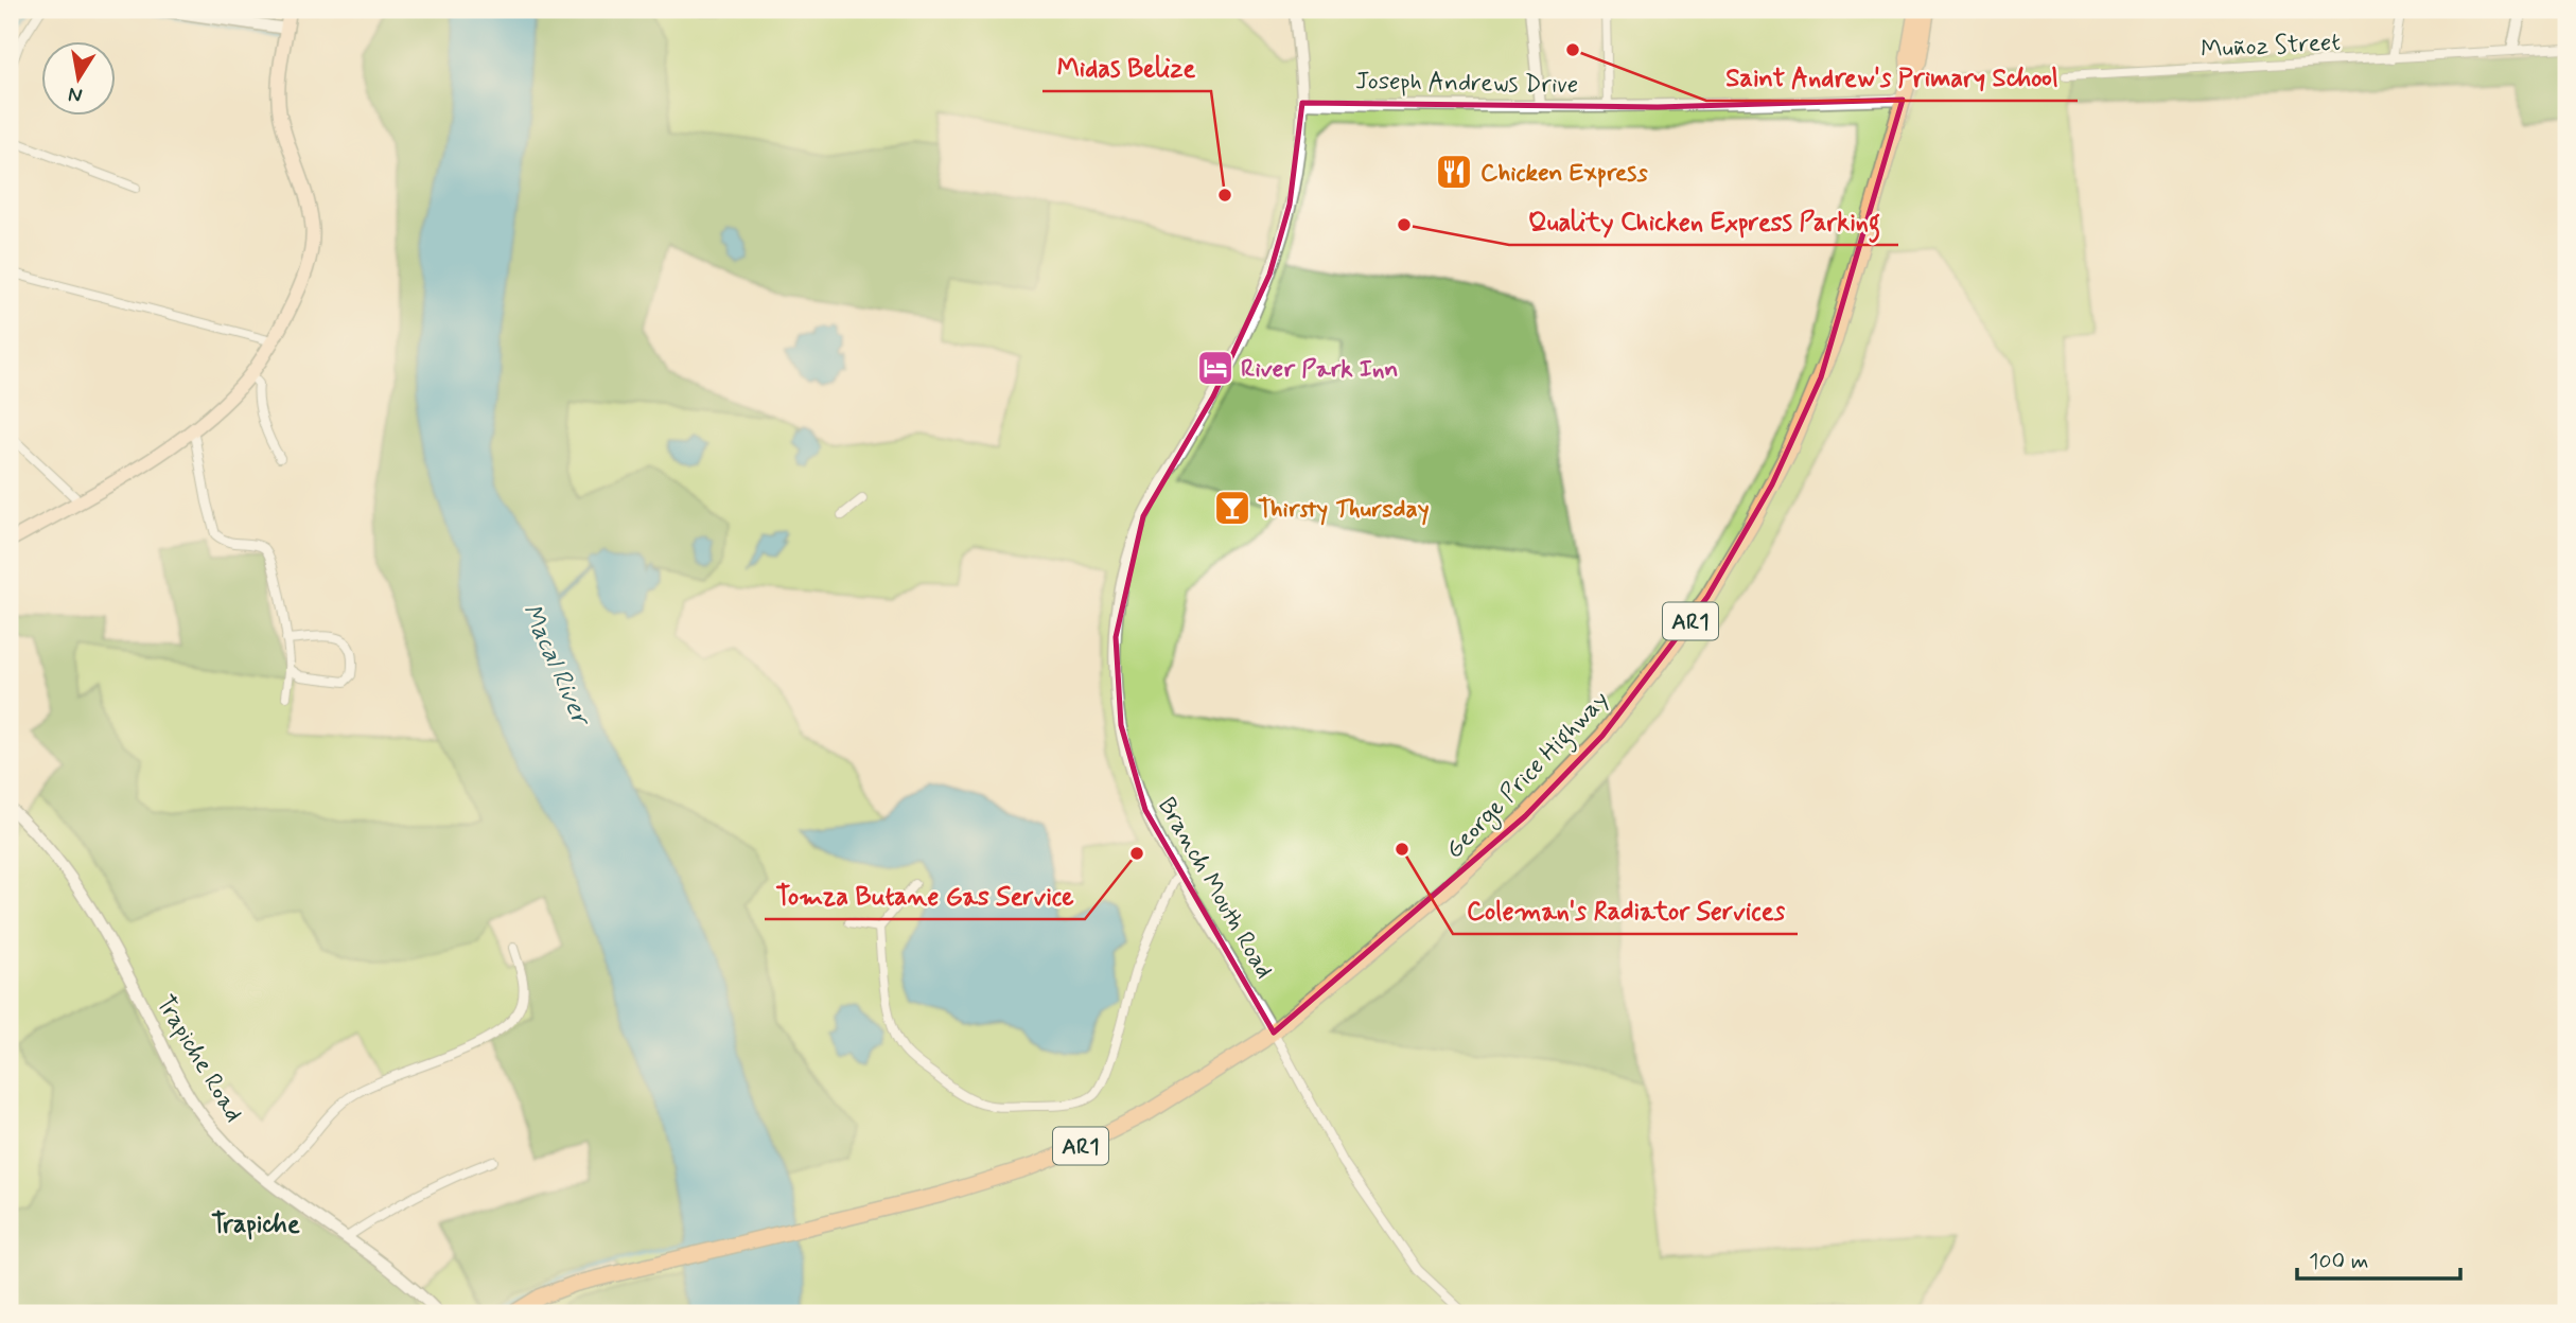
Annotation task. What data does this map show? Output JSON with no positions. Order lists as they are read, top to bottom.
{
  "streets": {
    "highway": ["AR1", "George Price Highway"],
    "street": [
      "Muñoz Street",
      "Joseph Andrews Drive",
      "Branch Mouth Road",
      "Trapiche Road"
    ]
  },
  "crossings": [
    ["Joseph Andrews Drive", "George Price Highway"],
    ["Joseph Andrews Drive", "Branch Mouth Road"],
    ["AR1", "George Price Highway"],
    ["George Price Highway", "Branch Mouth Road"]
  ],
  "districts": ["Trapiche"],
  "water": ["Macal River"],
  "places": {
    "other": [
      "Saint Andrew's Primary School",
      "Midas Belize",
      "Quality Chicken Express Parking",
      "Coleman's Radiator Services",
      "Tomza Butane Gas Service"
    ],
    "restaurant": ["Chicken Express"],
    "hotel": ["River Park Inn"],
    "bar": ["Thirsty Thursday"]
  },
  "scale_bar": "100 m",
  "north": "bottom"
}
